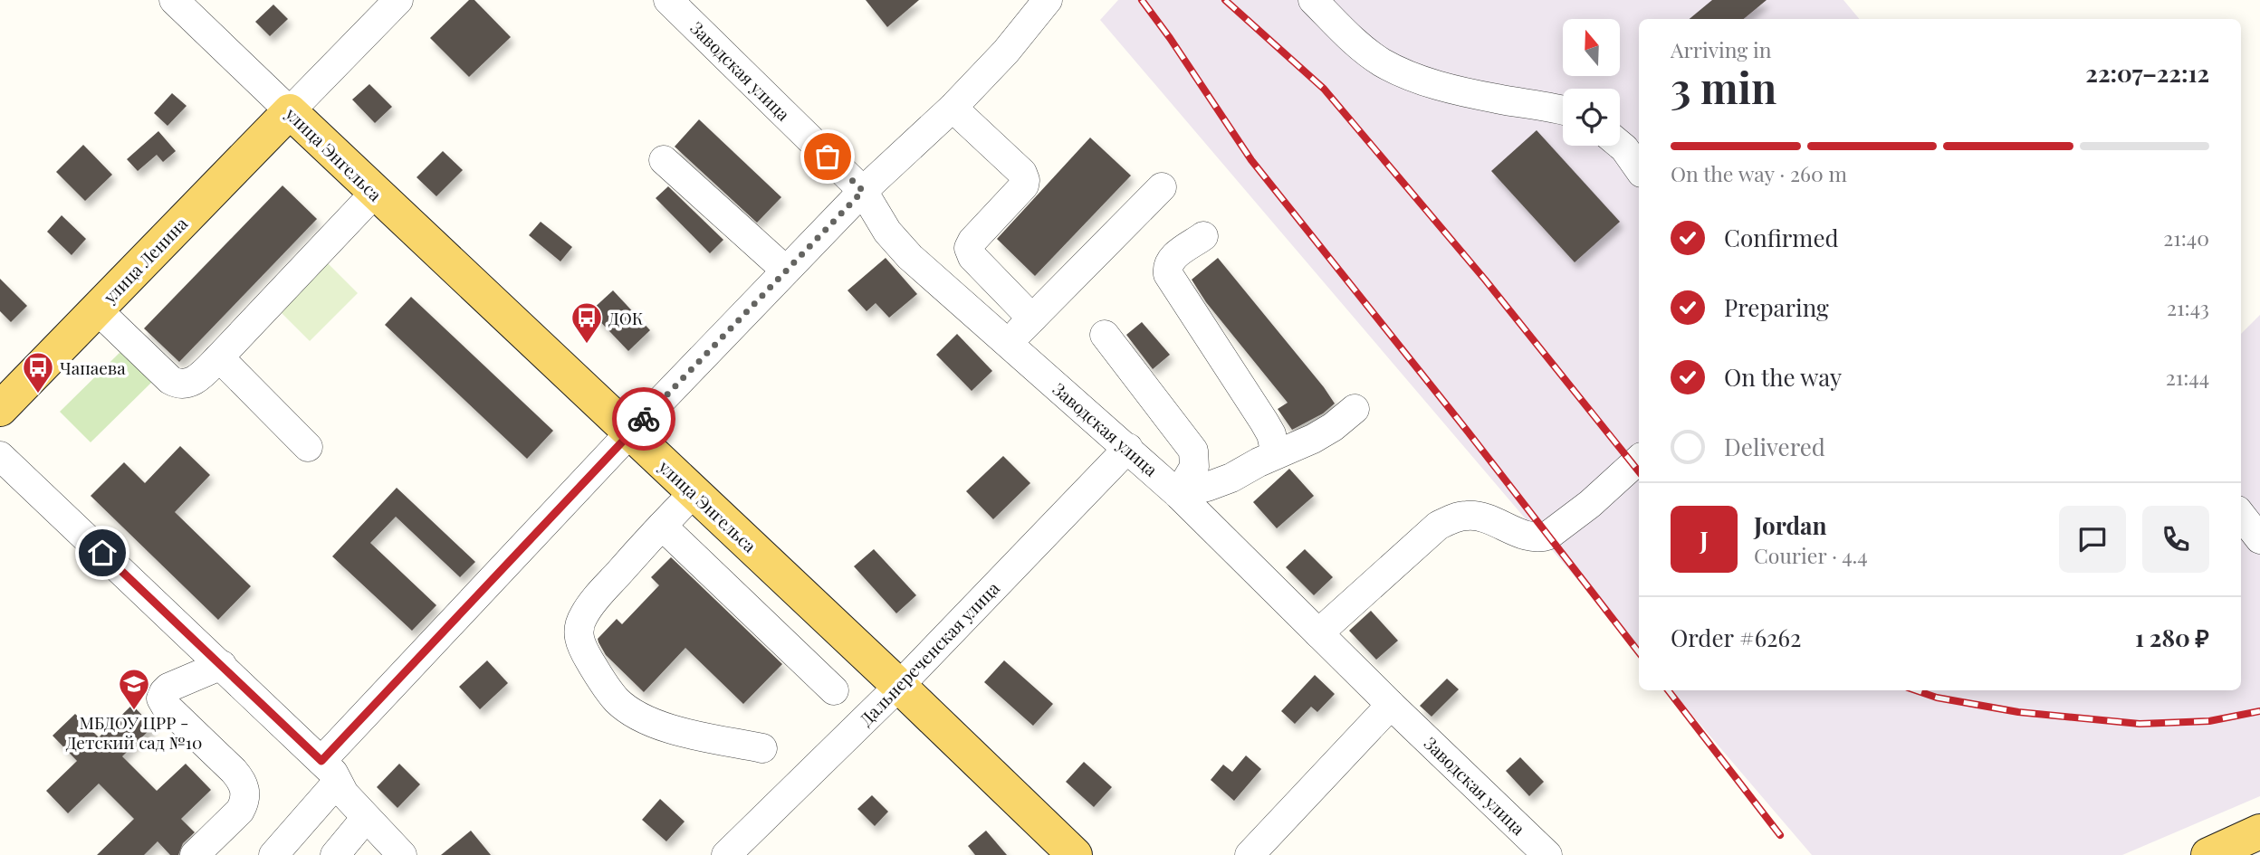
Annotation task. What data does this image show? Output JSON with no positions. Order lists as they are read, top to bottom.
{
  "streets": {
    "main road": ["улица Энгельса", "улица Ленина"],
    "street": ["Заводская улица", "Дальнереченская улица"]
  },
  "crossings": [
    ["Заводская улица", "Дальнереченская улица"],
    ["улица Энгельса", "улица Ленина"],
    ["улица Энгельса", "Дальнереченская улица"]
  ],
  "places": {
    "bus stop": ["ДОК", "Чапаева"],
    "school or university": ["МБДОУ ЦРР - Детский сад №10"]
  },
  "north": "top",
  "page": {
    "heading": ["3 min", "Arriving in", "22:07–22:12"],
    "panel": [
      "Jordan",
      "Courier · 4.4",
      "Order #6262",
      "1 280 ₽"
    ],
    "bar": "On the way · 260 m",
    "list": [
      ["Confirmed", "21:40"],
      ["Preparing", "21:43"],
      ["On the way", "21:44"],
      "Delivered"
    ],
    "round": "J"
  }
}
